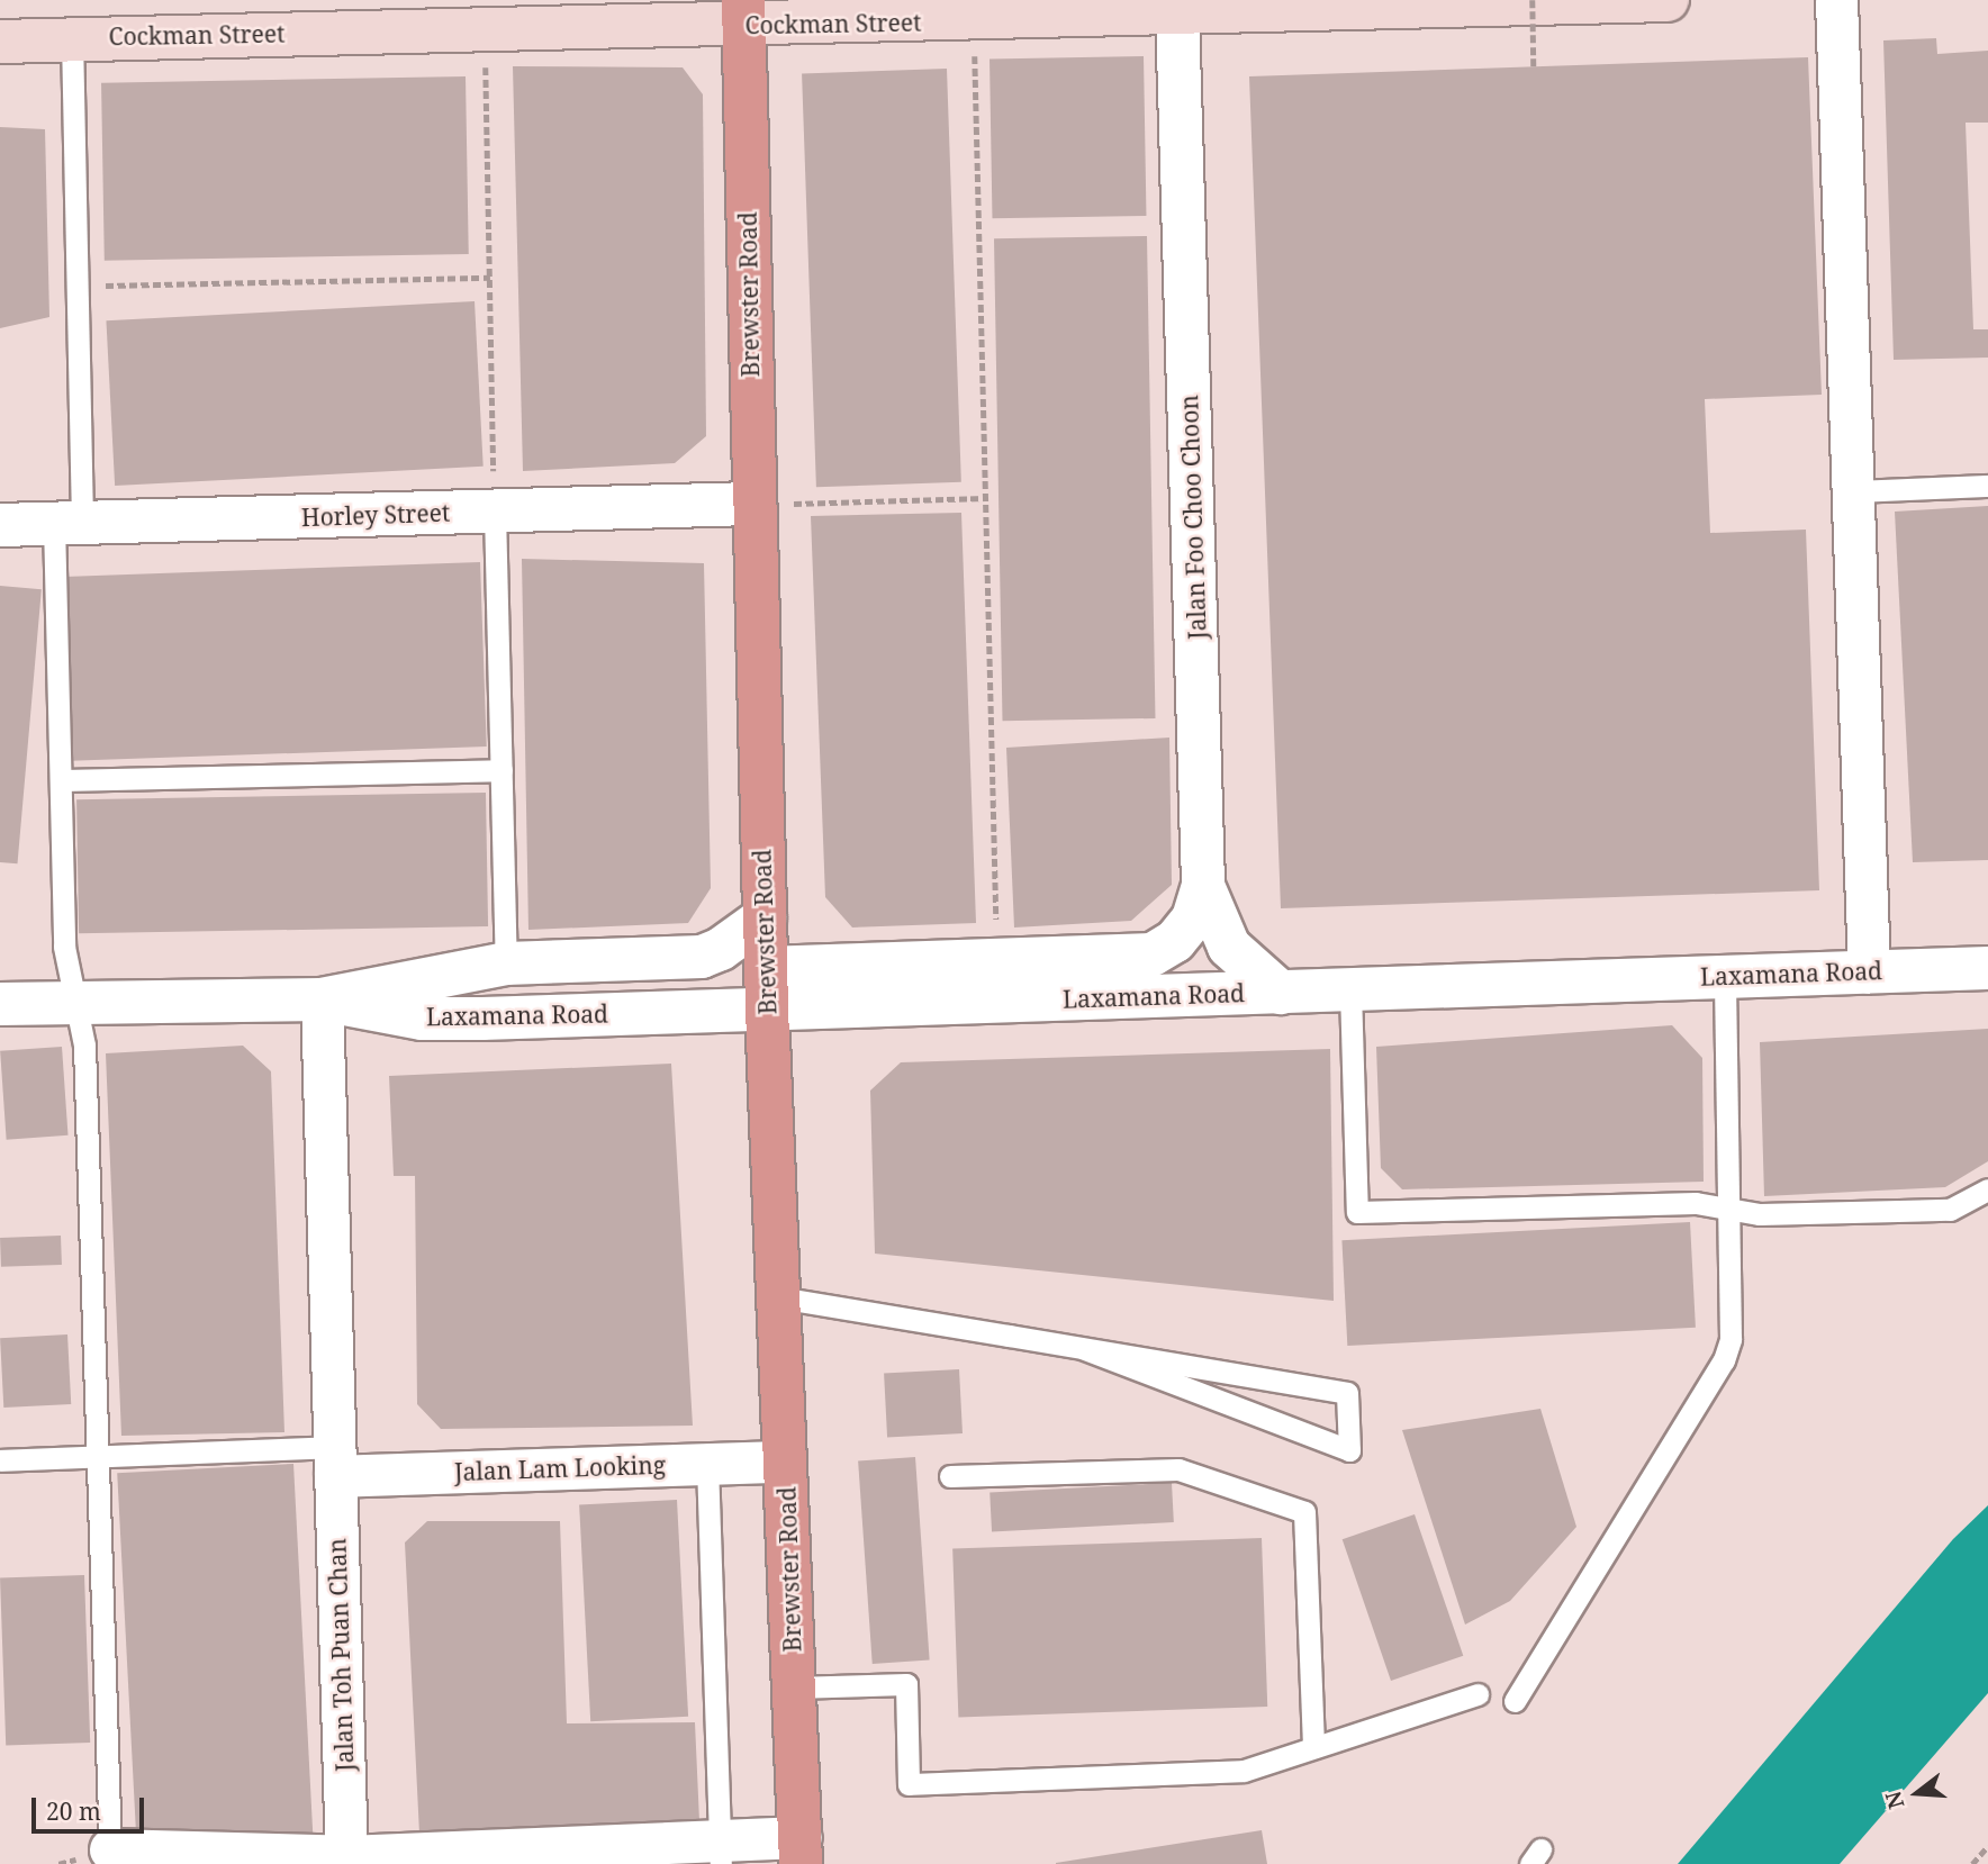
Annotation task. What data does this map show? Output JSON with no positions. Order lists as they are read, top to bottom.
{
  "streets": {
    "highway": ["Brewster Road"],
    "main road": ["Cockman Street"],
    "street": [
      "Horley Street",
      "Jalan Foo Choo Choon",
      "Laxamana Road",
      "Jalan Lam Looking",
      "Jalan Toh Puan Chan"
    ]
  },
  "crossings": [
    ["Cockman Street", "Brewster Road"],
    ["Cockman Street", "Jalan Foo Choo Choon"],
    ["Brewster Road", "Horley Street"],
    ["Brewster Road", "Laxamana Road"],
    ["Brewster Road", "Jalan Lam Looking"],
    ["Jalan Foo Choo Choon", "Laxamana Road"],
    ["Laxamana Road", "Jalan Toh Puan Chan"],
    ["Jalan Lam Looking", "Jalan Toh Puan Chan"]
  ],
  "scale_bar": "20 m",
  "north": "left"
}
